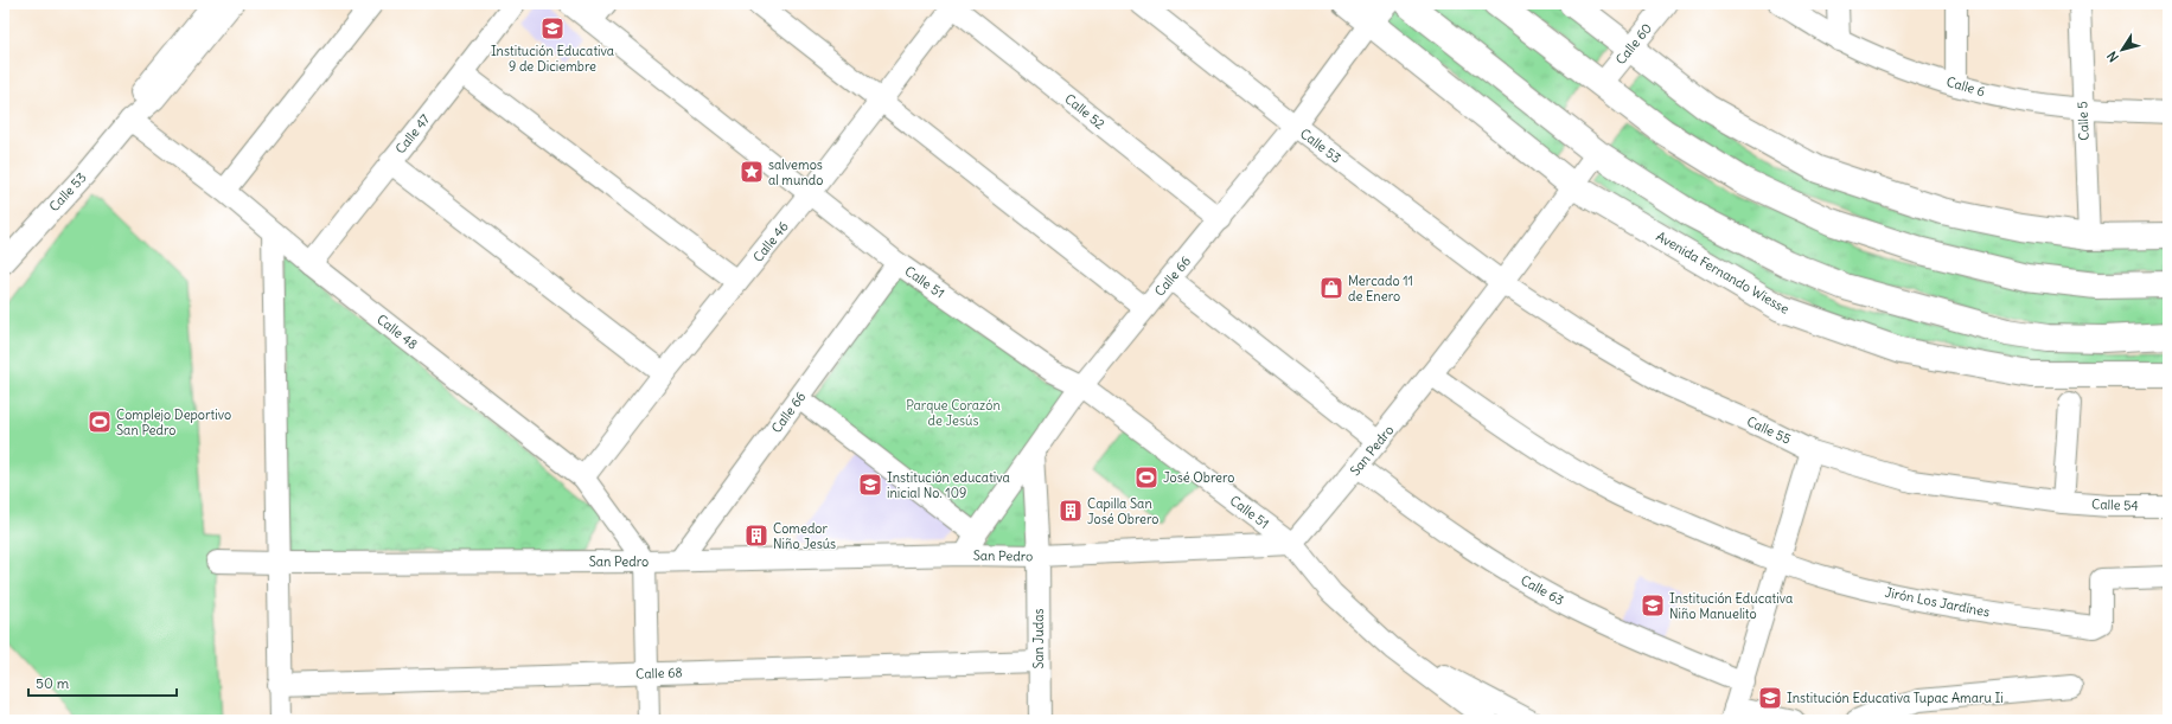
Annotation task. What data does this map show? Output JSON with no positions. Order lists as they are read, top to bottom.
{
  "streets": {
    "main road": ["Avenida Fernando Wiesse"],
    "street": [
      "Calle 60",
      "Calle 6",
      "Calle 52",
      "Calle 5",
      "Calle 47",
      "Calle 53",
      "Calle 46",
      "Calle 66",
      "Calle 51",
      "Calle 48",
      "Calle 55",
      "San Pedro",
      "Calle 54",
      "Calle 63",
      "Jirón Los Jardínes",
      "San Judas",
      "Calle 68"
    ]
  },
  "crossings": [
    ["Calle 6", "Calle 5"],
    ["Calle 52", "Calle 46"],
    ["Calle 52", "Calle 66"],
    ["Calle 47", "Calle 48"],
    ["Calle 53", "Calle 66"],
    ["Calle 53", "Calle 48"],
    ["Calle 53", "Calle 55"],
    ["Calle 53", "San Pedro"],
    ["Calle 46", "Calle 51"],
    ["Calle 46", "Calle 48"],
    ["Avenida Fernando Wiesse", "Calle 66"],
    ["Avenida Fernando Wiesse", "San Pedro"],
    ["Calle 66", "Calle 51"],
    ["Calle 66", "San Pedro"],
    ["Calle 66", "San Judas"],
    ["Calle 51", "San Pedro"],
    ["Calle 48", "San Pedro"],
    ["Calle 55", "San Pedro"],
    ["Calle 55", "Calle 54"],
    ["San Pedro", "Calle 63"],
    ["San Pedro", "Jirón Los Jardínes"],
    ["San Pedro", "San Judas"],
    ["San Judas", "Calle 68"]
  ],
  "parks": ["Parque Corazón de Jesús"],
  "places": {
    "school or university": [
      "Institución Educativa 9 de Diciembre",
      "Institución educativa inicial No. 109",
      "Institución Educativa Niño Manuelito",
      "Institución Educativa Tupac Amaru Ii"
    ],
    "place": ["salvemos al mundo"],
    "shop": ["Mercado 11 de Enero"],
    "sports": ["Complejo Deportivo San Pedro", "José Obrero"],
    "building": ["Capilla San José Obrero", "Comedor Niño Jesús"]
  },
  "scale_bar": "50 m",
  "north": "bottom left"
}
